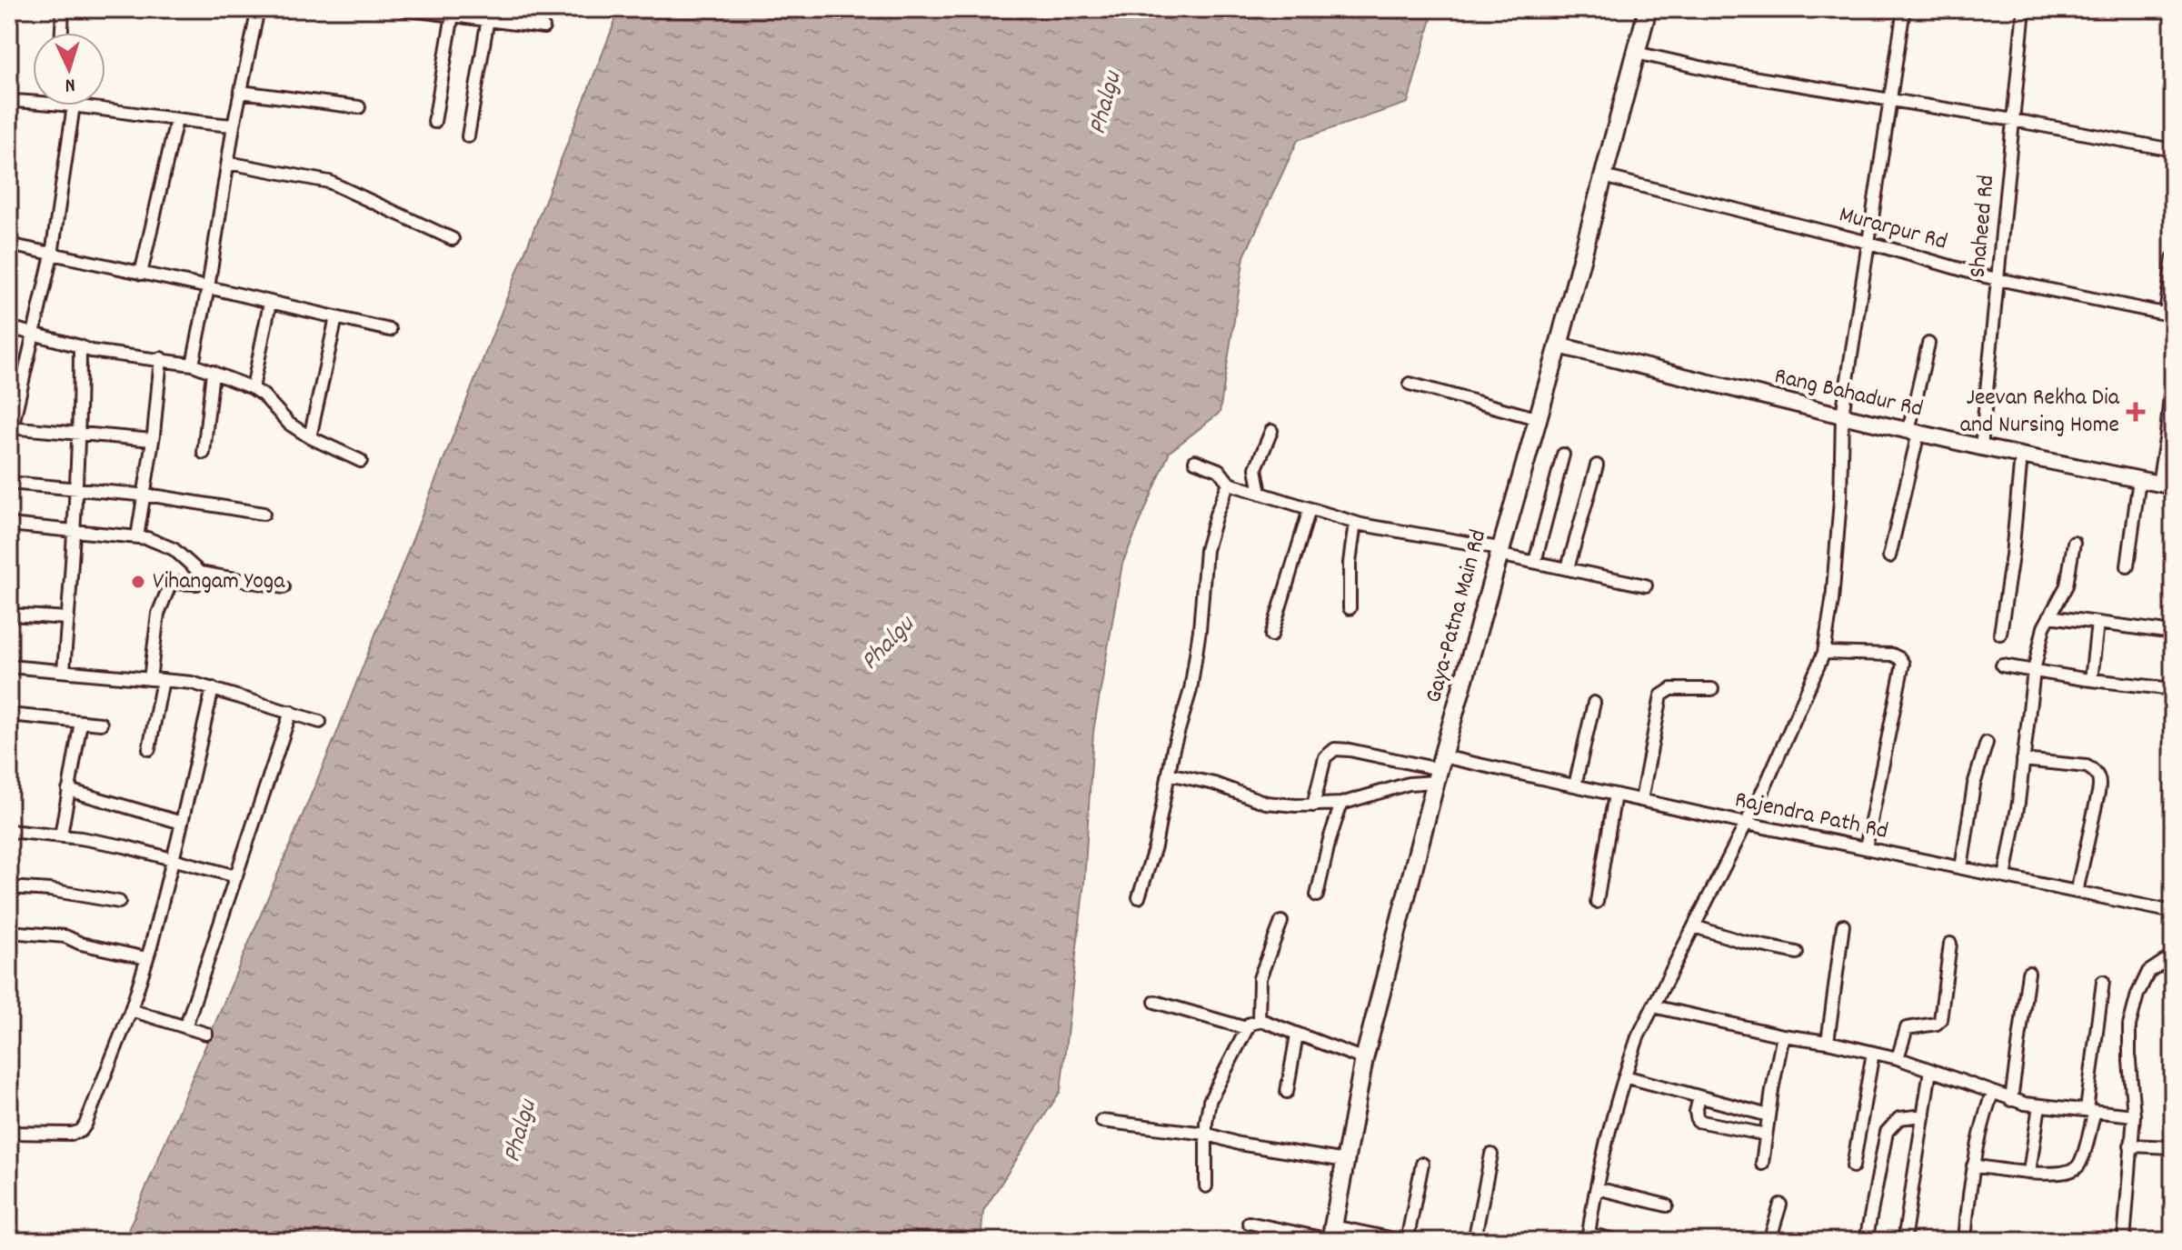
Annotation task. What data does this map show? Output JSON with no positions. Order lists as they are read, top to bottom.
{
  "streets": {
    "main road": ["Gaya-Patna Main Rd"],
    "street": [
      "Shaheed Rd",
      "Murarpur Rd",
      "Rang Bahadur Rd",
      "Rajendra Path Rd"
    ]
  },
  "crossings": [
    ["Shaheed Rd", "Murarpur Rd"],
    ["Shaheed Rd", "Rang Bahadur Rd"],
    ["Murarpur Rd", "Gaya-Patna Main Rd"],
    ["Rang Bahadur Rd", "Gaya-Patna Main Rd"],
    ["Gaya-Patna Main Rd", "Rajendra Path Rd"]
  ],
  "water": ["Phalgu"],
  "places": {
    "health": ["Jeevan Rekha Dia and Nursing Home"],
    "other": ["Vihangam Yoga"]
  },
  "north": "bottom"
}
